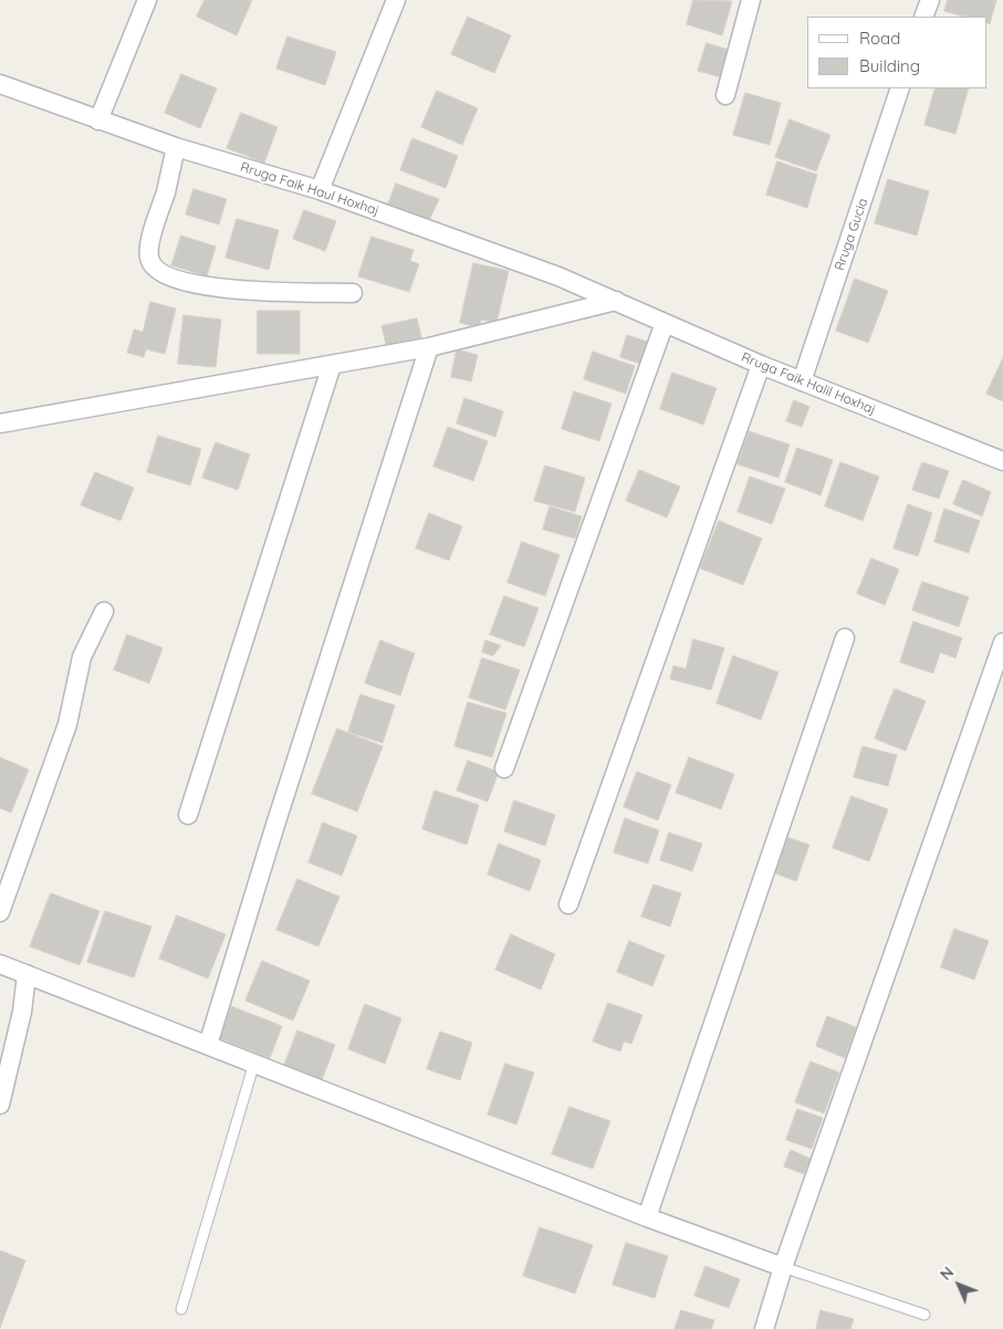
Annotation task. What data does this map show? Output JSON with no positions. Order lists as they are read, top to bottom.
{
  "streets": {
    "street": ["Rruga Faik Haul Hoxhaj", "Rruga Gucia", "Rruga Faik Halil Hoxhaj"]
  },
  "crossings": [
    ["Rruga Faik Haul Hoxhaj", "Rruga Faik Halil Hoxhaj"],
    ["Rruga Gucia", "Rruga Faik Halil Hoxhaj"]
  ],
  "legend": ["Road", "Building"],
  "north": "top left"
}
